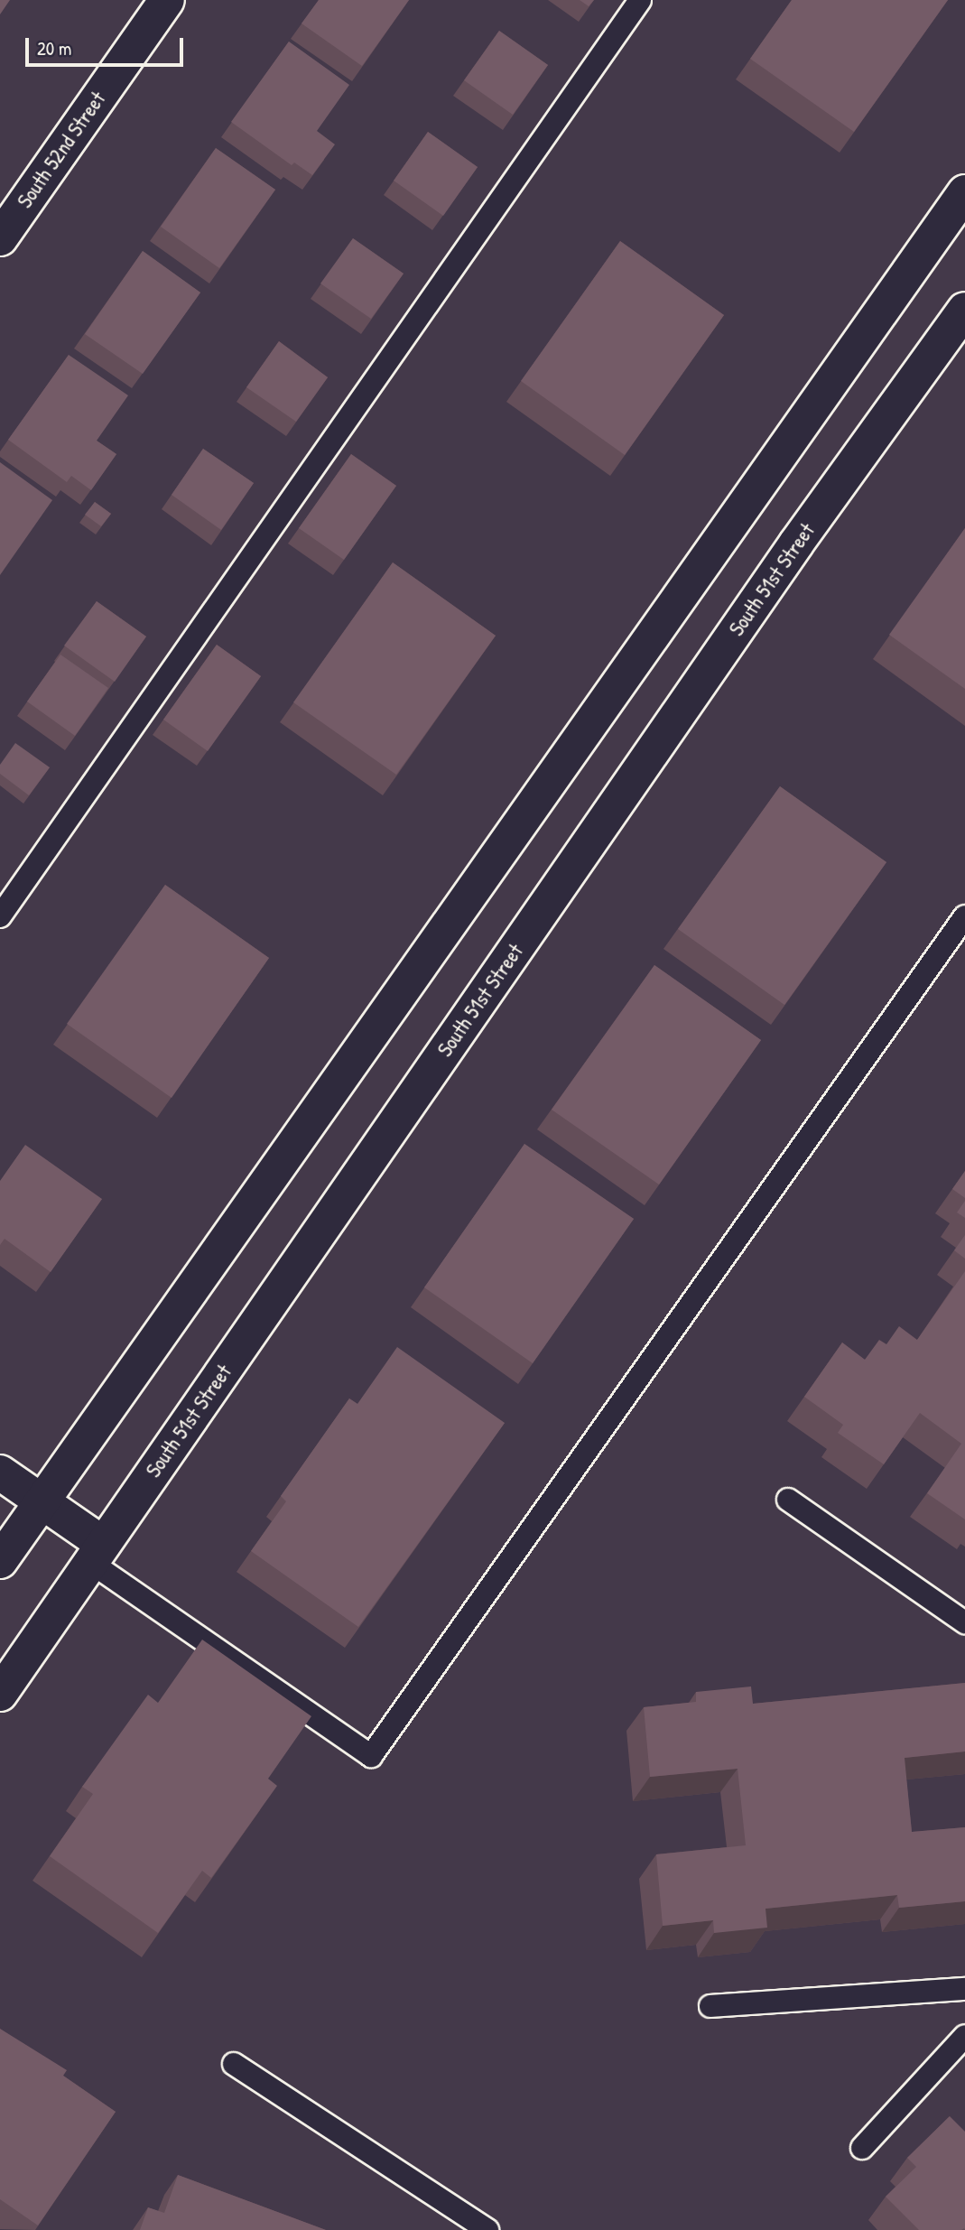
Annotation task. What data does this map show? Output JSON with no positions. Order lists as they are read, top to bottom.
{
  "streets": {
    "street": ["South 52nd Street", "South 51st Street"]
  },
  "scale_bar": "20 m"
}
